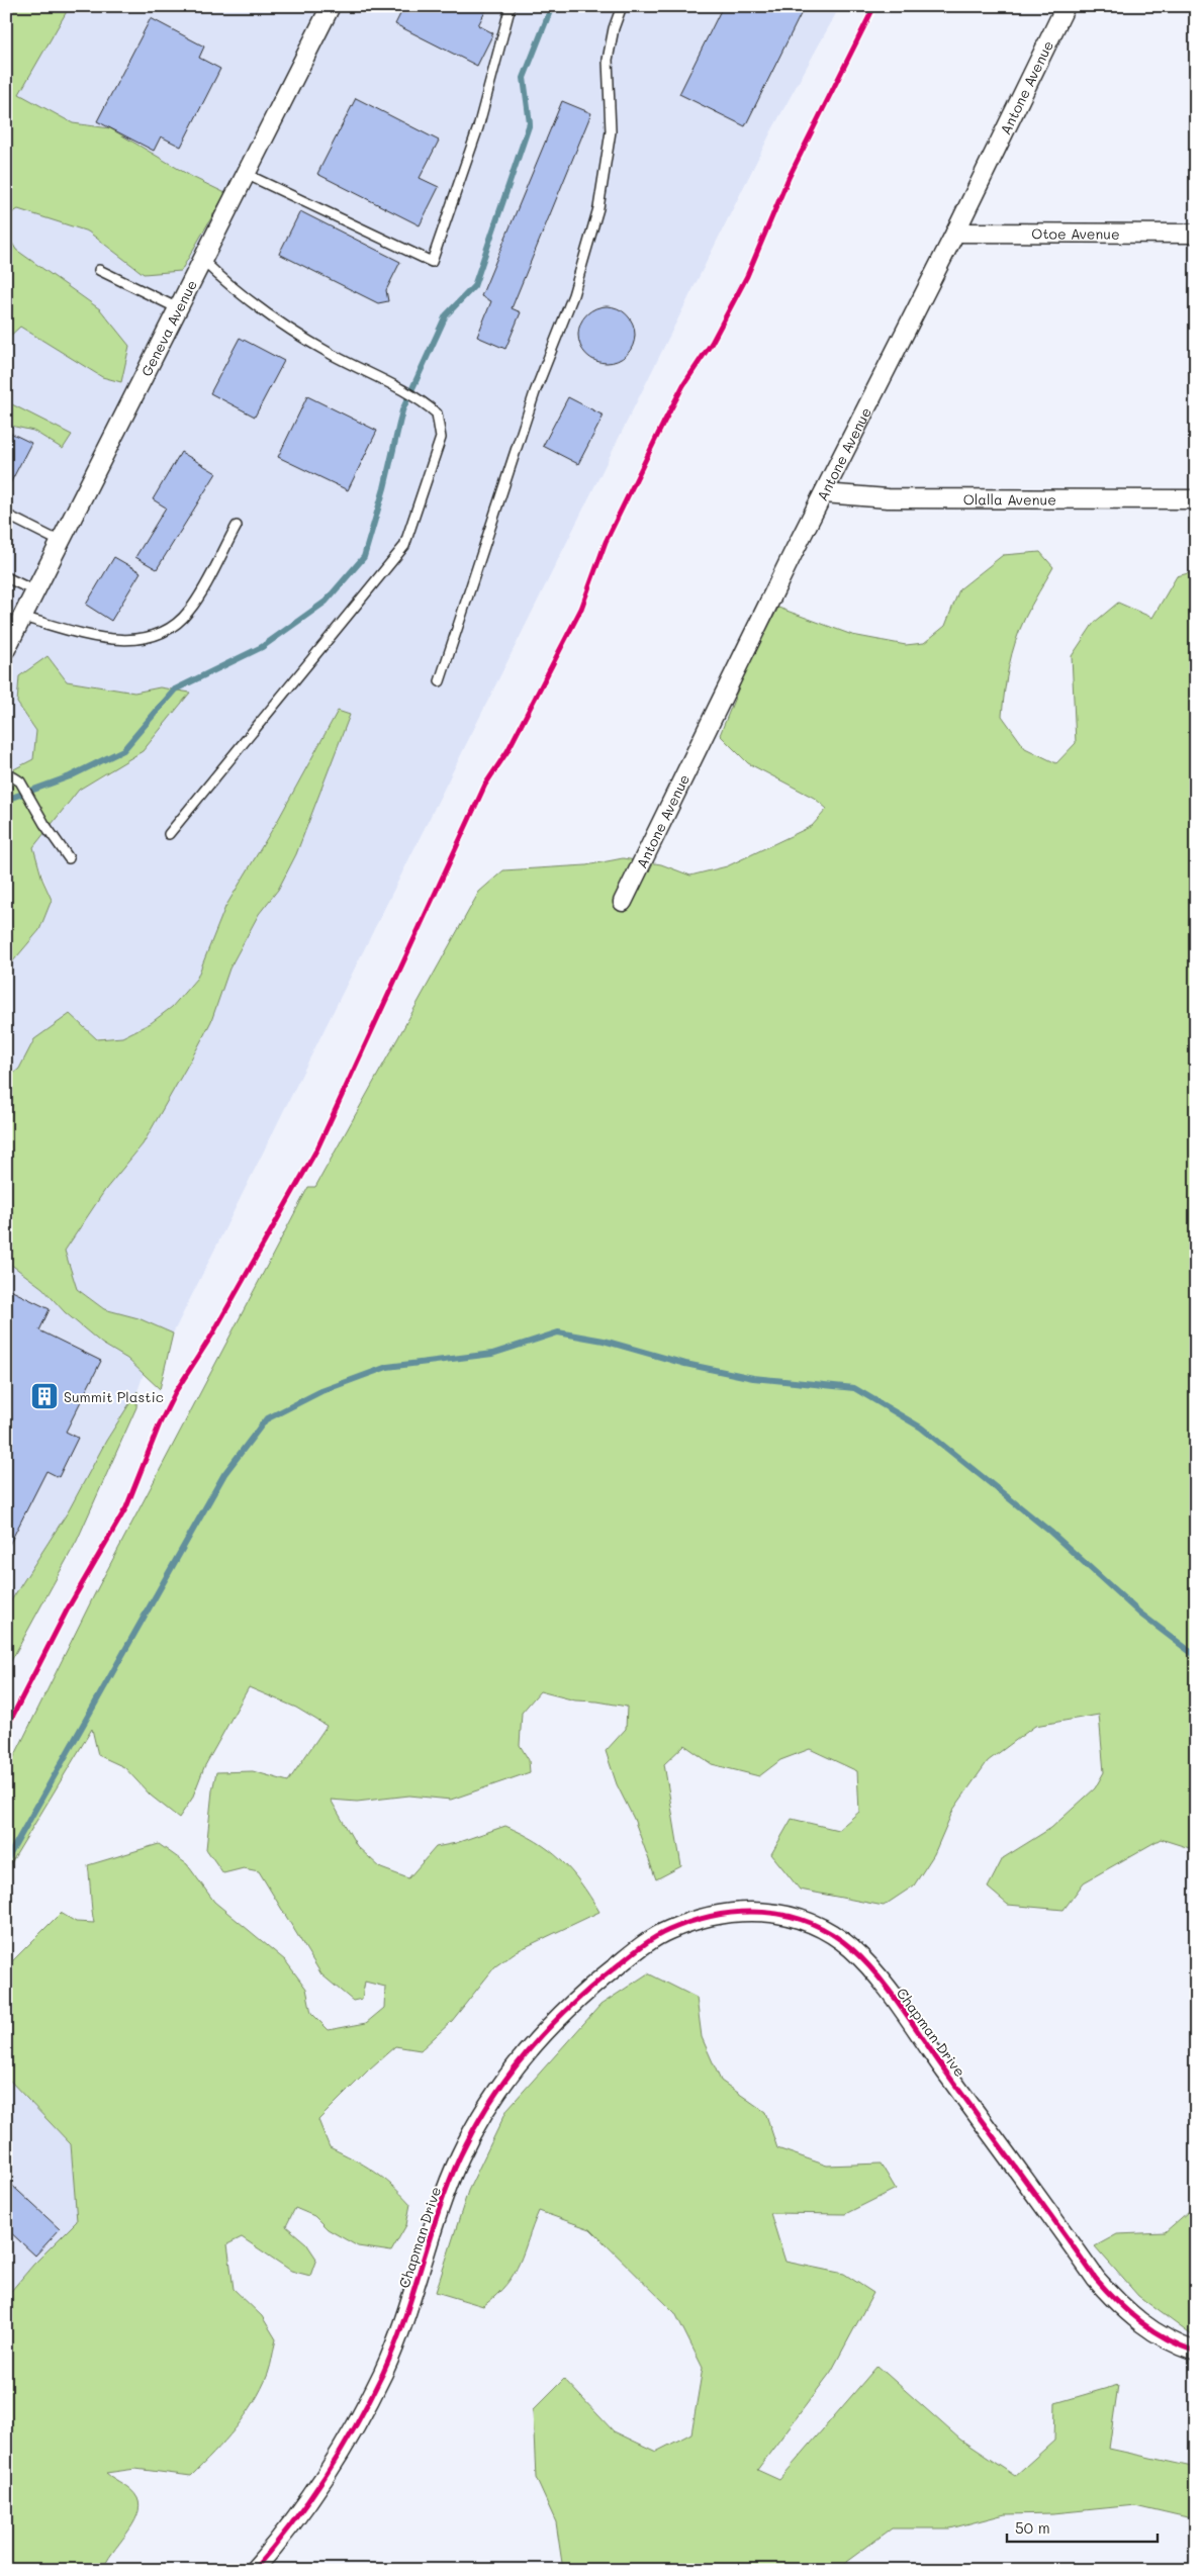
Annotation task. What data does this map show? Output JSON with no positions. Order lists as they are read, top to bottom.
{
  "streets": {
    "street": [
      "Antone Avenue",
      "Otoe Avenue",
      "Geneva Avenue",
      "Olalla Avenue",
      "Chapman Drive"
    ]
  },
  "crossings": [
    ["Antone Avenue", "Otoe Avenue"],
    ["Antone Avenue", "Olalla Avenue"]
  ],
  "places": {
    "building": ["Summit Plastic"]
  },
  "scale_bar": "50 m"
}
